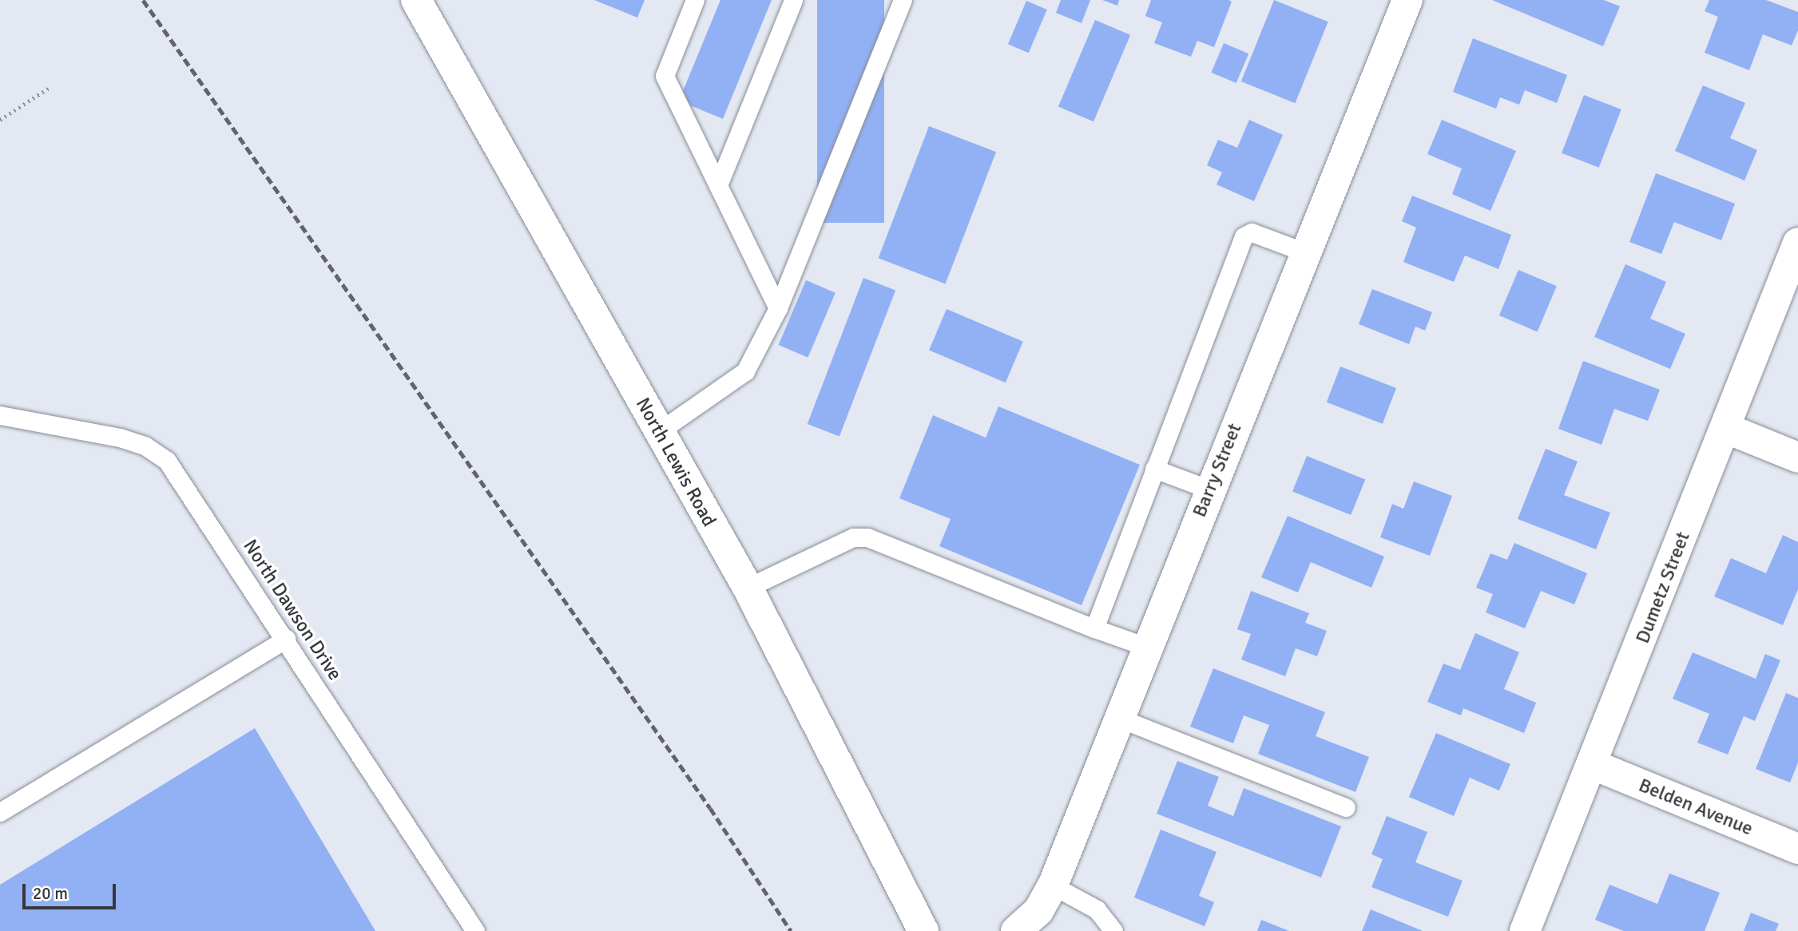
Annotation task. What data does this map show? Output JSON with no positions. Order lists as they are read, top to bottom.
{
  "streets": {
    "street": [
      "North Lewis Road",
      "Barry Street",
      "Dumetz Street",
      "Belden Avenue"
    ],
    "lane": ["North Dawson Drive"]
  },
  "crossings": [
    ["Dumetz Street", "Belden Avenue"]
  ],
  "scale_bar": "20 m"
}
